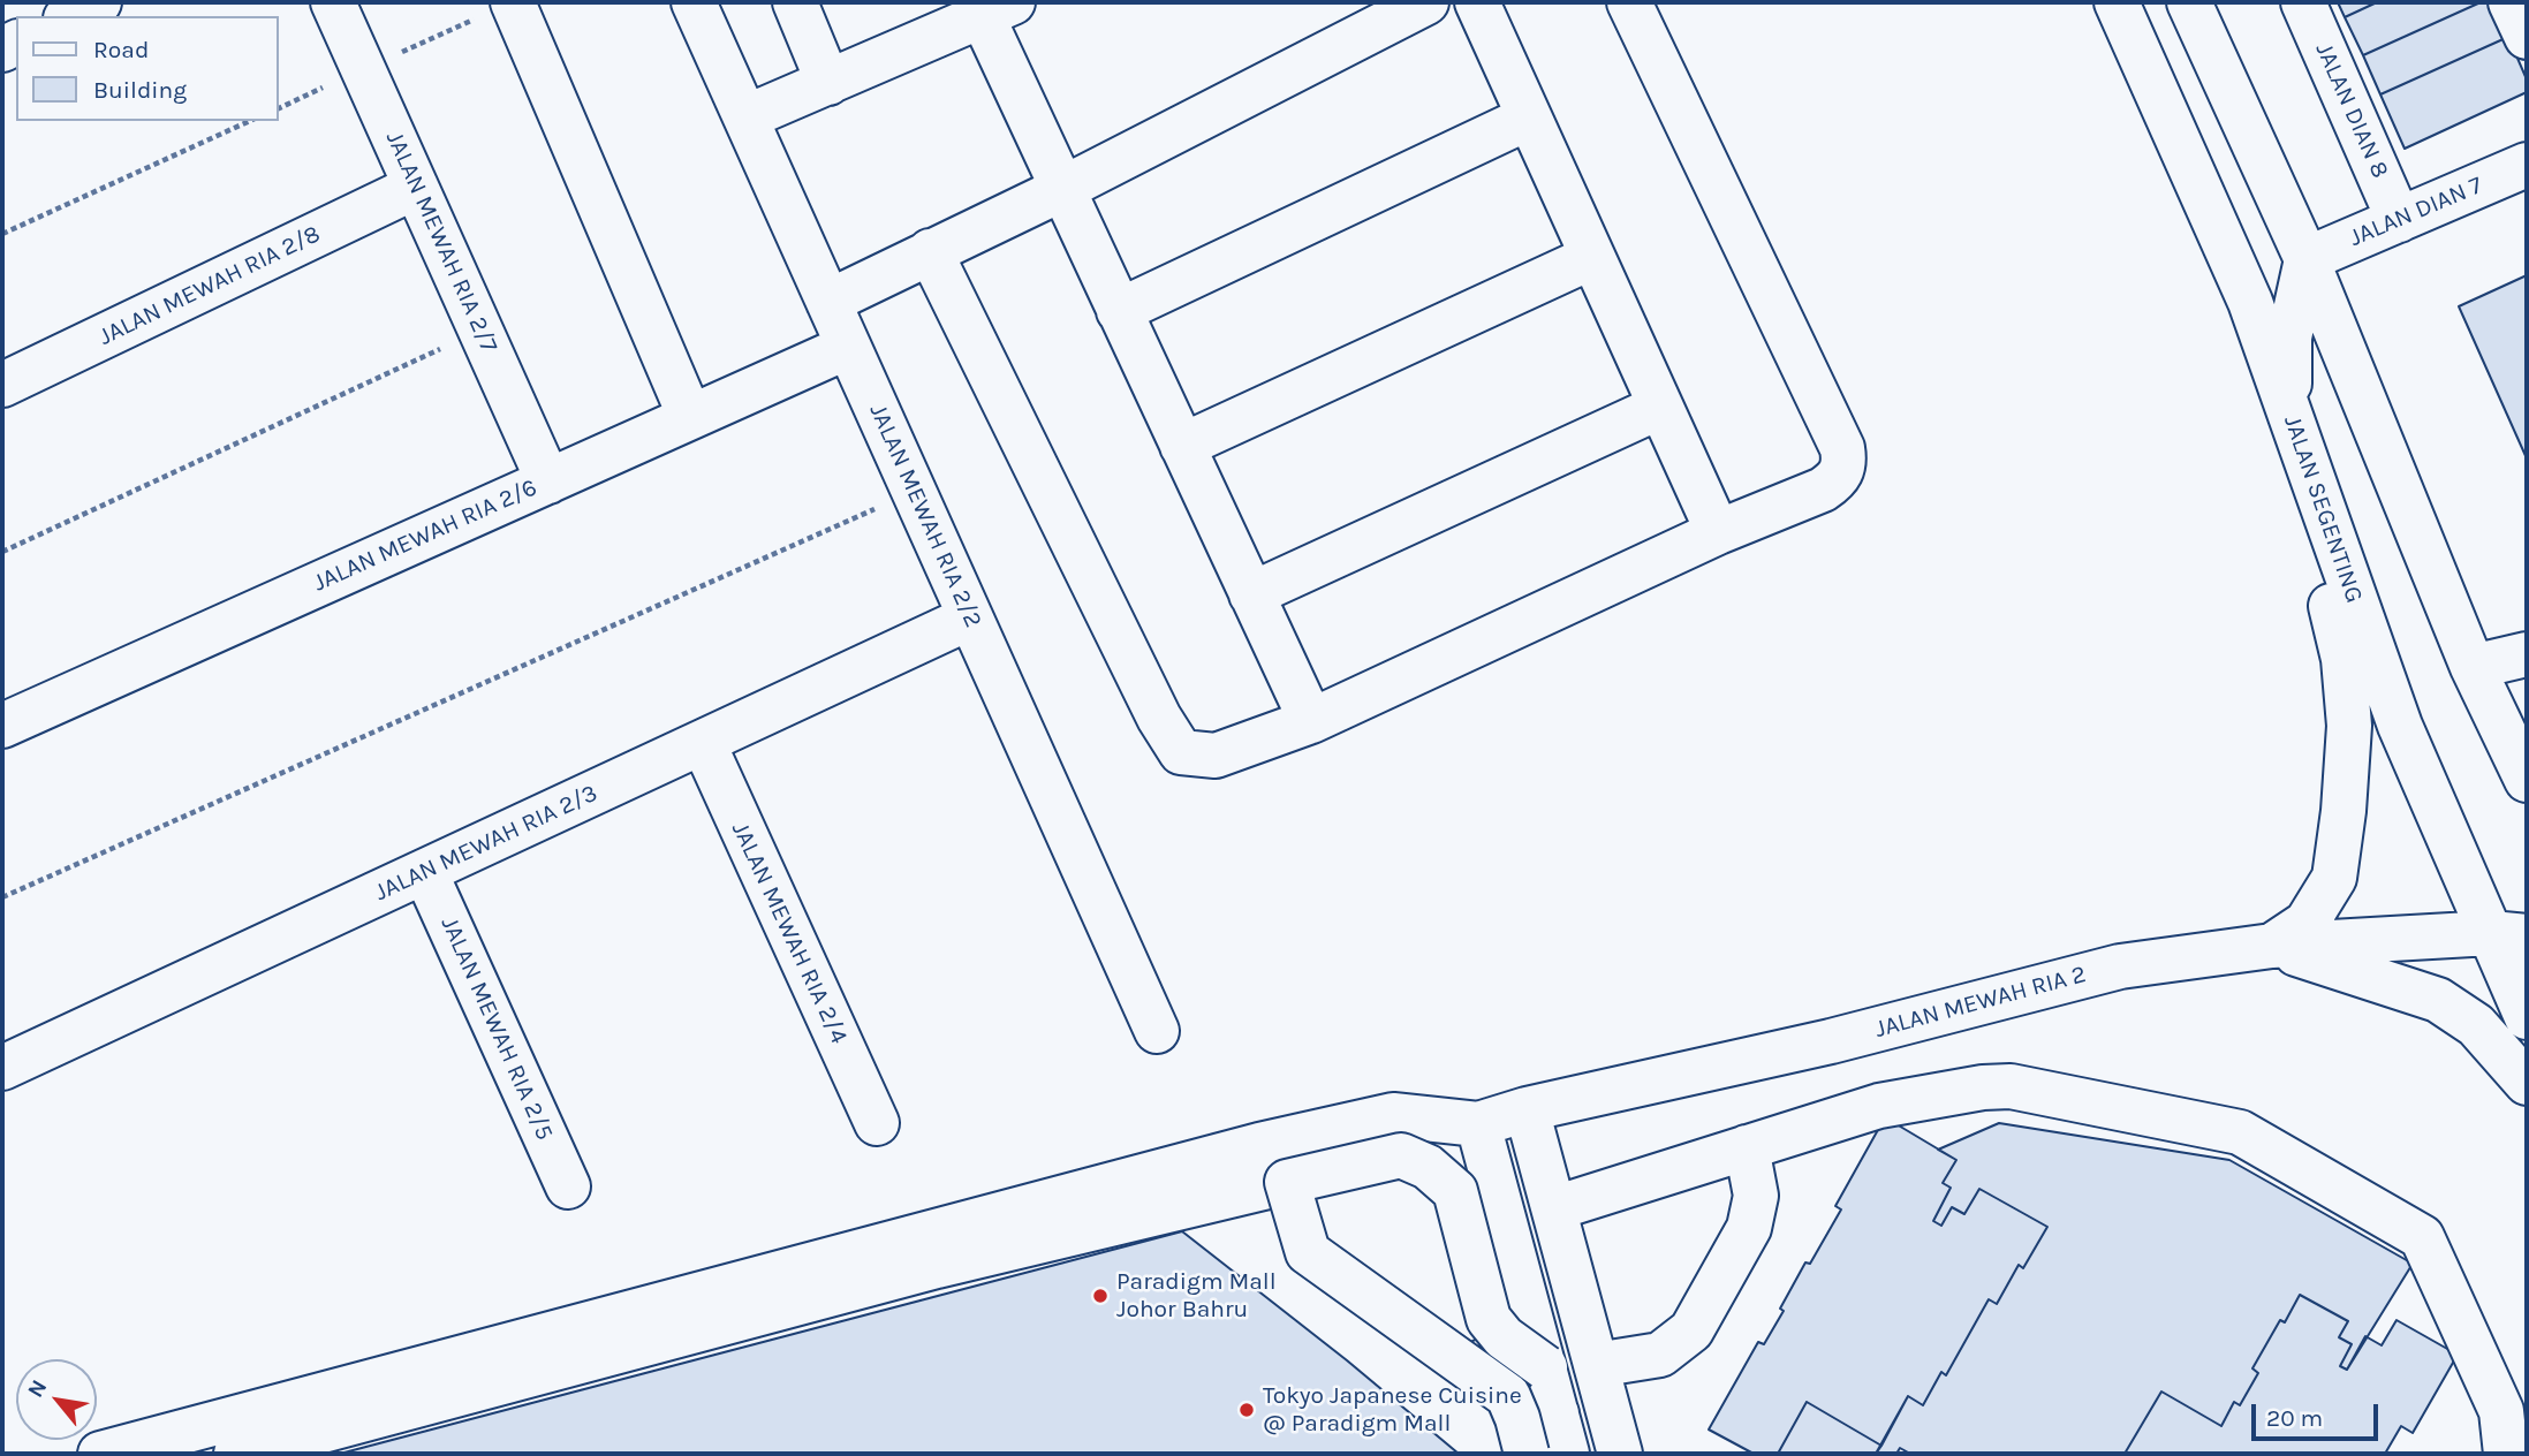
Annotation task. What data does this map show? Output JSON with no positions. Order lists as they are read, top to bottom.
{
  "streets": {
    "street": [
      "JALAN DIAN 8",
      "JALAN DIAN 7",
      "JALAN MEWAH RIA 2/7",
      "JALAN MEWAH RIA 2/8",
      "JALAN SEGENTING",
      "JALAN MEWAH RIA 2/2",
      "JALAN MEWAH RIA 2/6",
      "JALAN MEWAH RIA 2/3",
      "JALAN MEWAH RIA 2/4",
      "JALAN MEWAH RIA 2",
      "JALAN MEWAH RIA 2/5"
    ]
  },
  "crossings": [
    ["JALAN DIAN 8", "JALAN DIAN 7"],
    ["JALAN MEWAH RIA 2/7", "JALAN MEWAH RIA 2/8"],
    ["JALAN MEWAH RIA 2/7", "JALAN MEWAH RIA 2/6"],
    ["JALAN SEGENTING", "JALAN MEWAH RIA 2"],
    ["JALAN MEWAH RIA 2/2", "JALAN MEWAH RIA 2/6"],
    ["JALAN MEWAH RIA 2/2", "JALAN MEWAH RIA 2/3"],
    ["JALAN MEWAH RIA 2/3", "JALAN MEWAH RIA 2/4"],
    ["JALAN MEWAH RIA 2/3", "JALAN MEWAH RIA 2/5"]
  ],
  "places": ["Paradigm Mall Johor Bahru", "Tokyo Japanese Cuisine @ Paradigm Mall"],
  "legend": ["Road", "Building"],
  "scale_bar": "20 m",
  "north": "top left"
}
